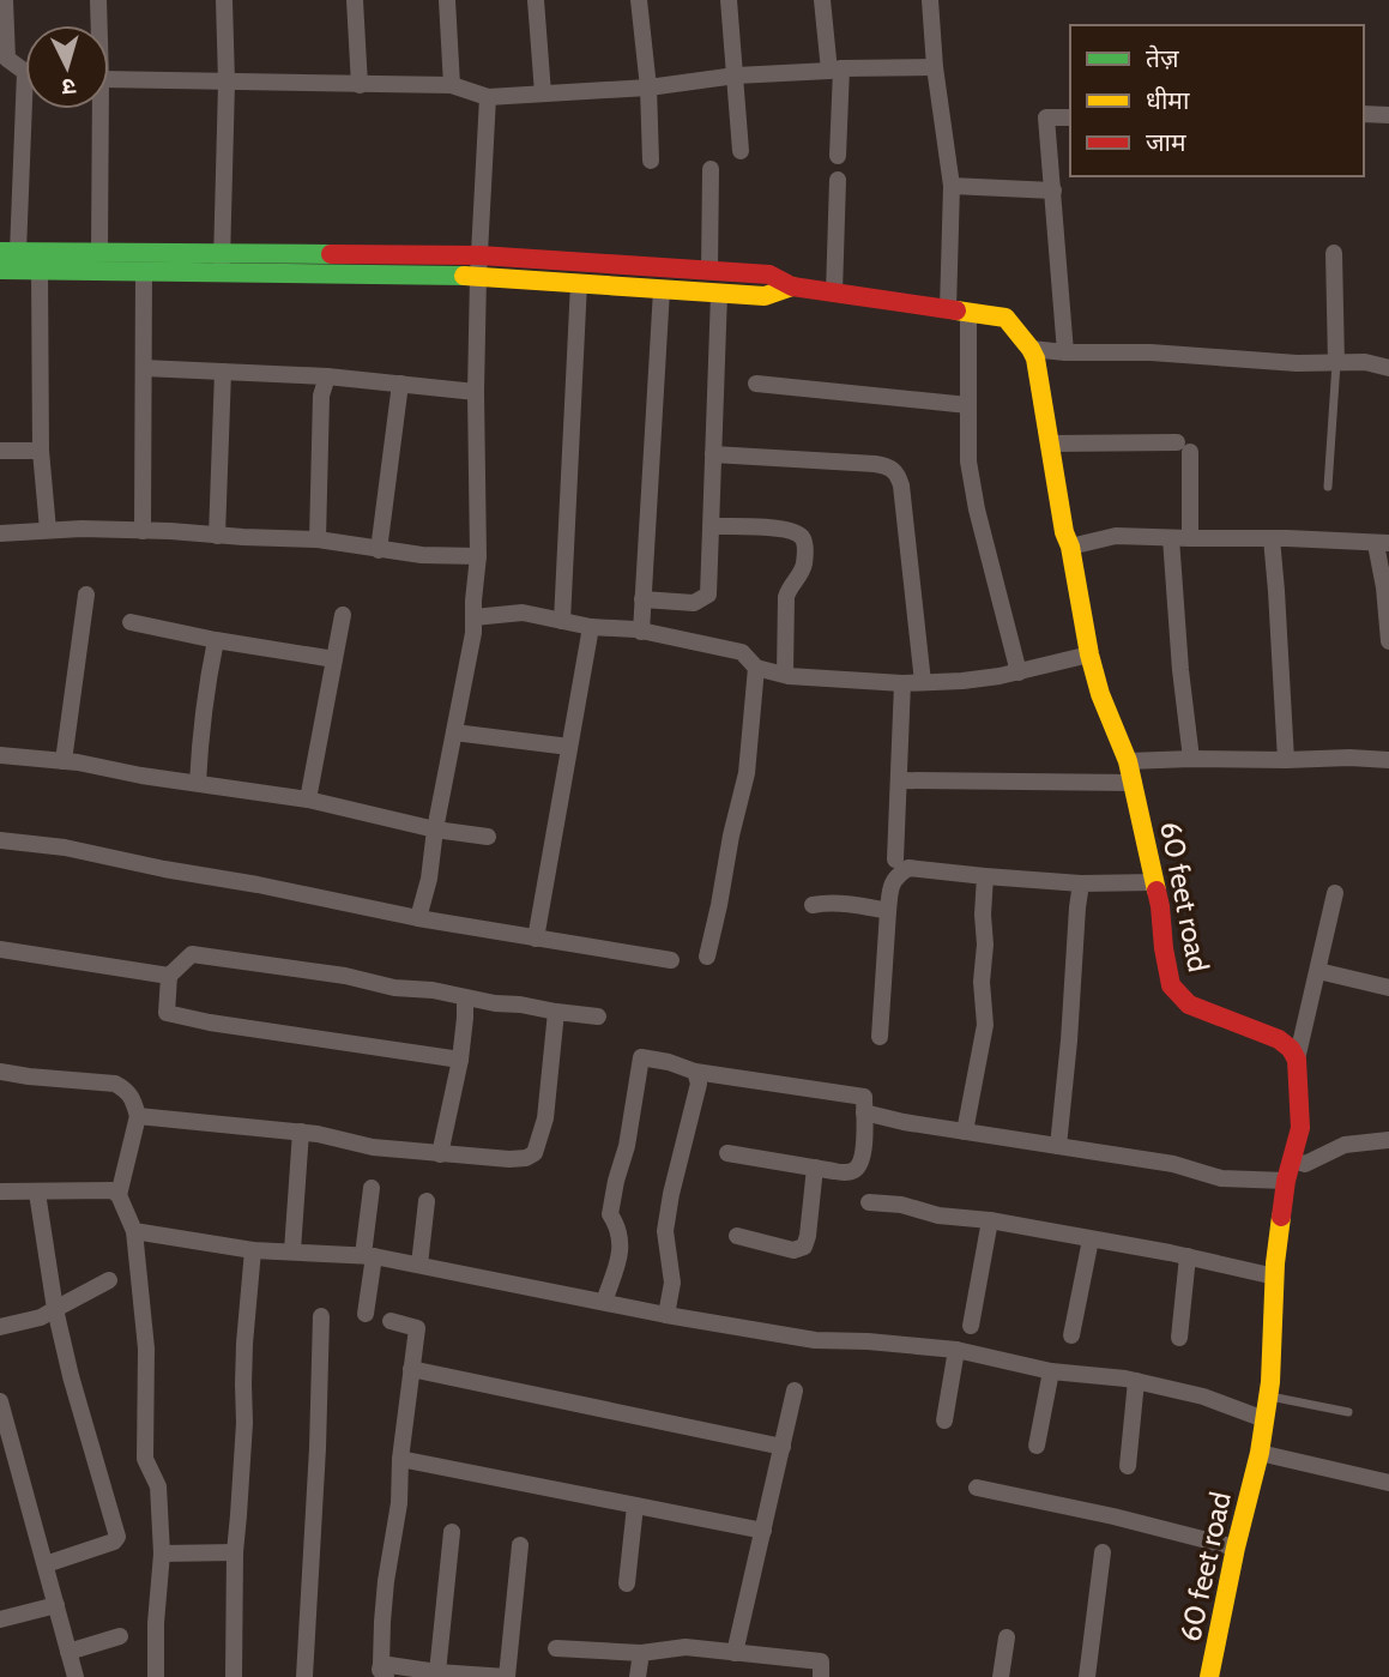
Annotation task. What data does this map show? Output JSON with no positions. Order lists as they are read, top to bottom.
{
  "streets": {
    "street": ["60 feet road"]
  },
  "legend": ["तेज़", "धीमा", "जाम"],
  "north": "bottom"
}
